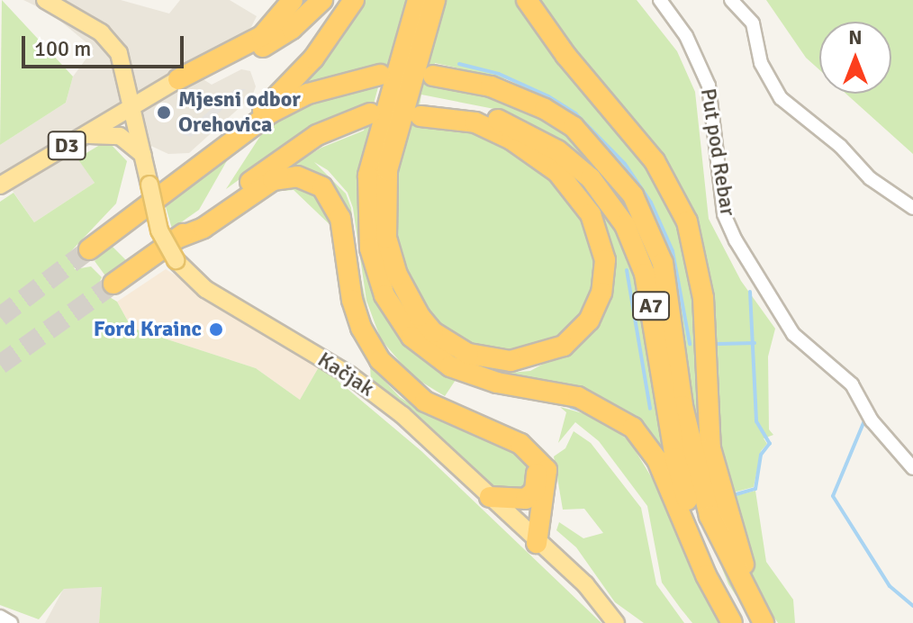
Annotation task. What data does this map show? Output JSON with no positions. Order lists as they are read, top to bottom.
{
  "streets": {
    "highway": ["A7"],
    "main road": ["D3", "Kačjak"],
    "street": ["Put pod Rebar"]
  },
  "crossings": [
    ["D3", "Kačjak"]
  ],
  "places": ["Mjesni odbor Orehovica", "Ford Krainc"],
  "scale_bar": "100 m",
  "north": "top"
}
